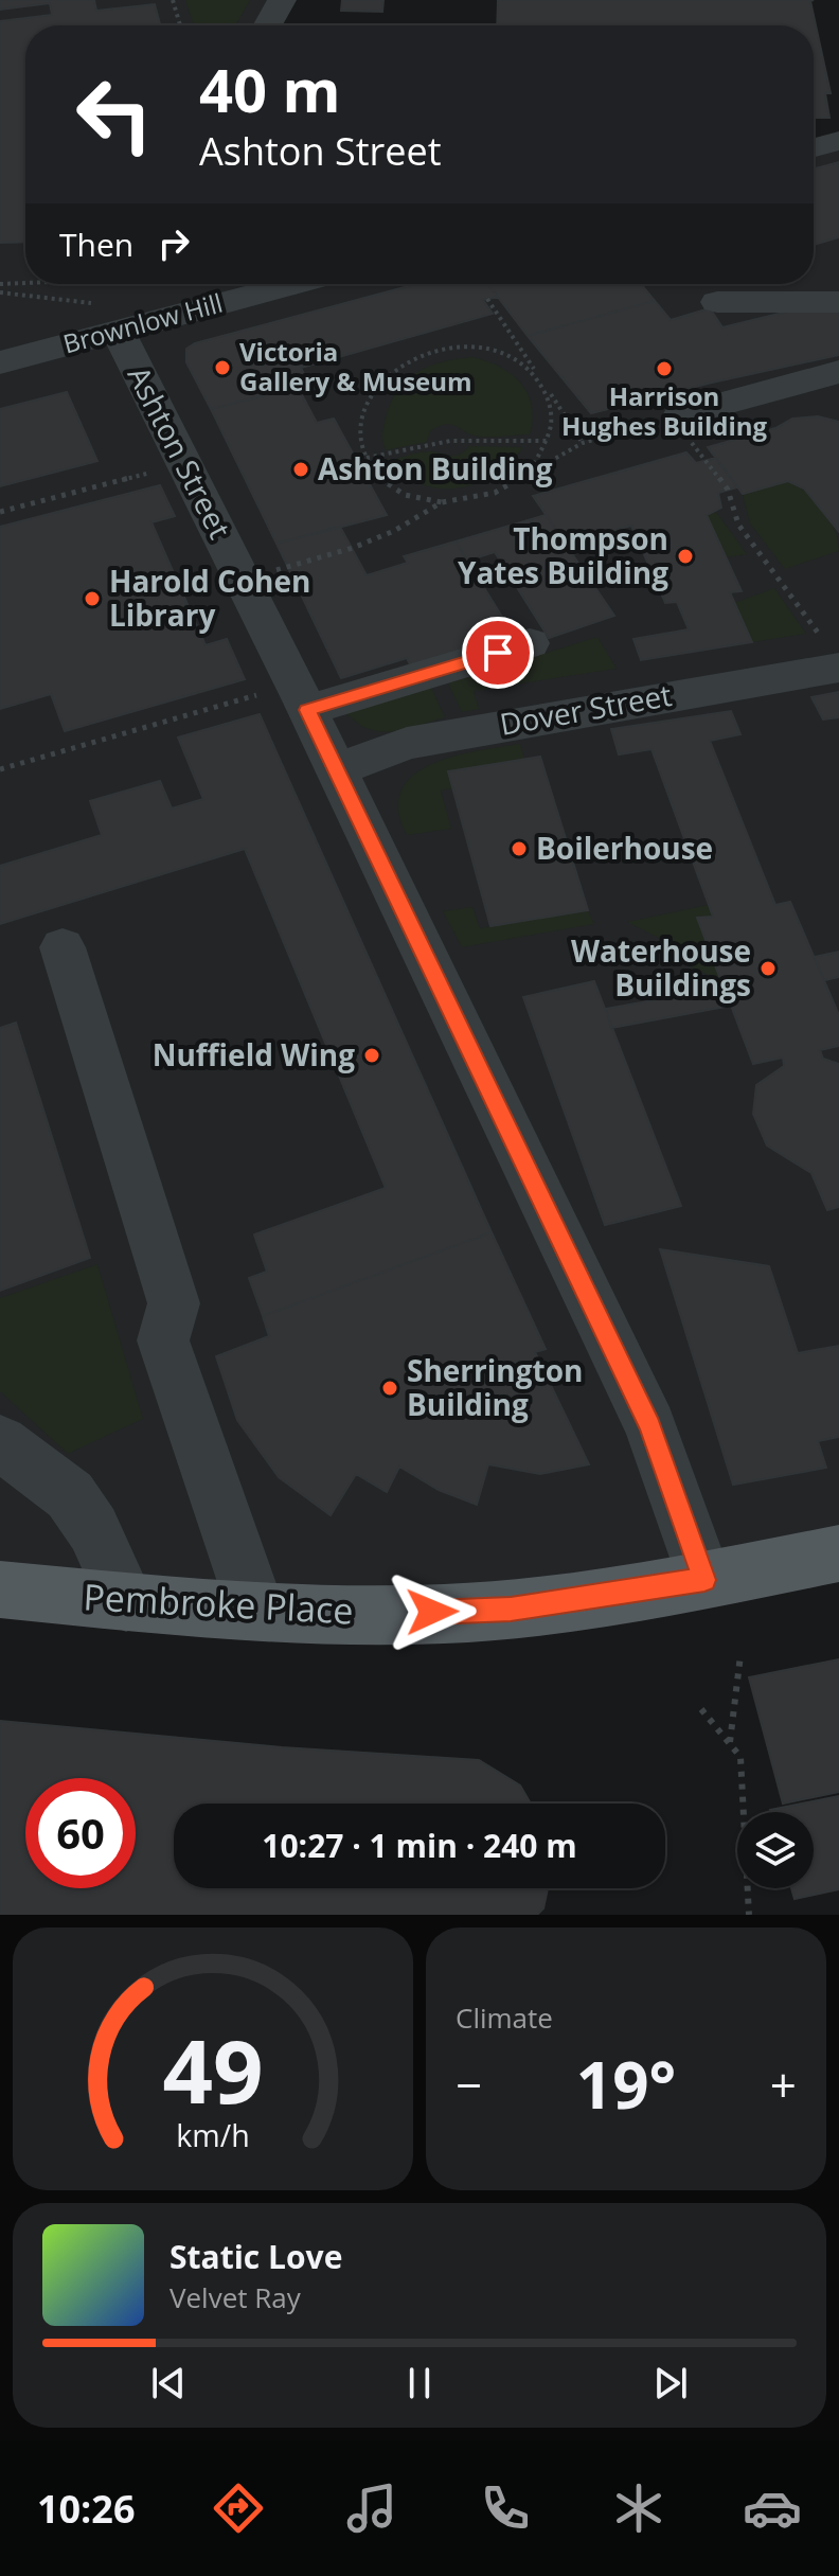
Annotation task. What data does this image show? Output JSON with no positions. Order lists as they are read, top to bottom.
{
  "streets": {
    "main road": ["Pembroke Place"],
    "street": ["Brownlow Hill", "Ashton Street", "Dover Street"]
  },
  "crossings": [
    ["Brownlow Hill", "Ashton Street"],
    ["Ashton Street", "Dover Street"],
    ["Ashton Street", "Pembroke Place"]
  ],
  "places": [
    "Victoria Gallery & Museum",
    "Harrison Hughes Building",
    "Ashton Building",
    "Thompson Yates Building",
    "Harold Cohen Library",
    "Boilerhouse",
    "Waterhouse Buildings",
    "Nuffield Wing",
    "Sherrington Building"
  ],
  "page": {
    "turn": ["40 m", "Ashton Street"],
    "then": "Then",
    "limit": "60",
    "trip": "10:27 · 1 min · 240 m",
    "tile": "Climate",
    "heat": ["−", "19°", "+"],
    "song": ["Static Love", "Velvet Ray"],
    "tabs": "10:26",
    "gauge": ["49", "km/h"]
  }
}
